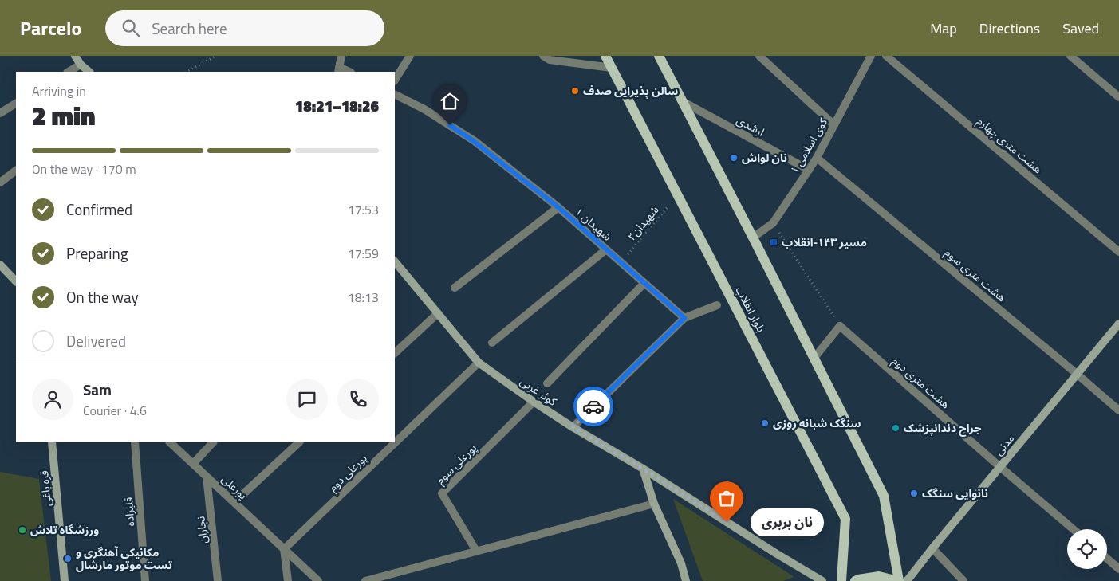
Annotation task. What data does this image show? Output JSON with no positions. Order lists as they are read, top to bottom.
{
  "streets": {
    "main road": ["بلوار انقلاب"],
    "street": [
      "ارشدی",
      "هشت متری چهارم",
      "کوی اسلامی ۱",
      "شهیدان ۱",
      "هشت متری سوم",
      "هشت متری دوم",
      "کوثر غربی",
      "مدنی",
      "پورعلی سوم",
      "پورعلی دوم",
      "پورعلی",
      "قره باغی",
      "قلیزاده",
      "نجاران"
    ],
    "path": ["شهیدان۲"]
  },
  "crossings": [
    ["ارشدی", "کوی اسلامی ۱"],
    ["کوی اسلامی ۱", "هشت متری سوم"],
    ["شهیدان۲", "شهیدان ۱"],
    ["شهیدان۲", "بلوار انقلاب"],
    ["هشت متری سوم", "مدنی"],
    ["هشت متری دوم", "مدنی"],
    ["کوثر غربی", "پورعلی سوم"],
    ["کوثر غربی", "پورعلی دوم"],
    ["پورعلی دوم", "پورعلی"],
    ["پورعلی", "نجاران"]
  ],
  "places": {
    "other": [
      "سالن پذیرایی صدف",
      "نان لواش",
      "سنگک شبانه روزی",
      "جراح دندانپزشک",
      "نانوایی سنگک",
      "نان بربری",
      "ورزشگاه تلاش",
      "مکانیکی آهنگری و تست موتور مارشال"
    ],
    "transit": ["مسیر ۱۴۳-انقلاب"]
  },
  "page": {
    "header": "Parcelo",
    "search": "Search here",
    "nav": ["Map", "Directions", "Saved"],
    "heading": ["2 min", "Arriving in", "18:21–18:26"],
    "panel": ["Sam", "Courier · 4.6"],
    "bar": "On the way · 170 m",
    "list": [
      ["Confirmed", "17:53"],
      ["Preparing", "17:59"],
      ["On the way", "18:13"],
      "Delivered"
    ],
    "bubble": "نان بربری"
  }
}
